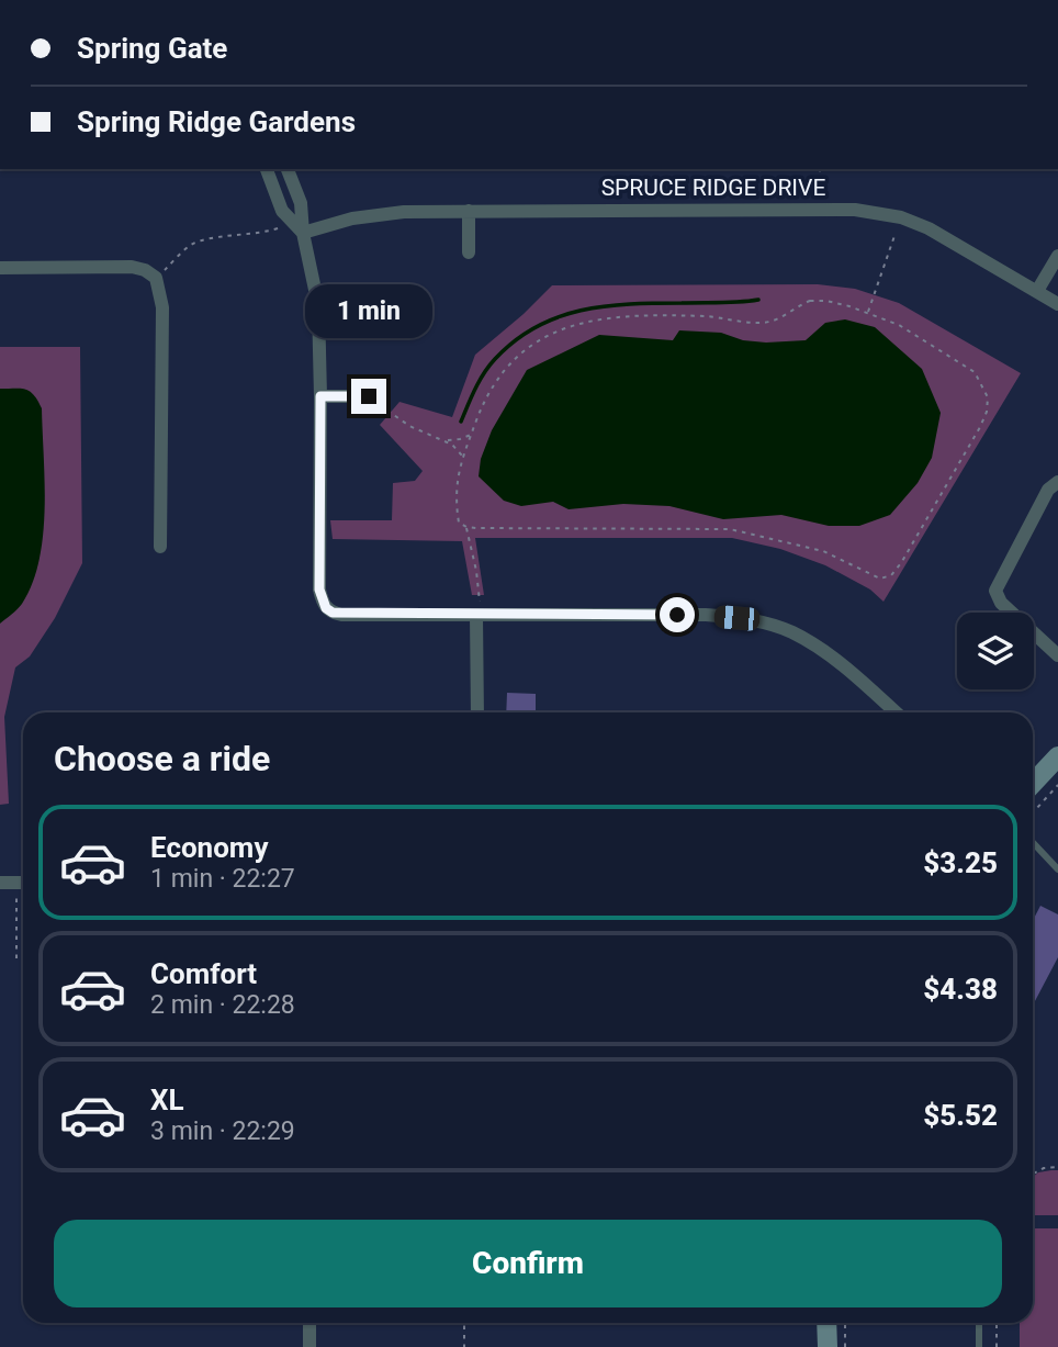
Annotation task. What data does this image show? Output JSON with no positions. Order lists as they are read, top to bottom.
{
  "streets": {
    "street": ["SPRUCE RIDGE DRIVE"]
  },
  "page": {
    "banner": ["Spring Gate", "Spring Ridge Gardens"],
    "bubble": "1 min",
    "heading": "Choose a ride",
    "list": [
      {
        "name": "Economy",
        "note": "1 min · 22:27",
        "value": "$3.25"
      },
      {
        "name": "Comfort",
        "note": "2 min · 22:28",
        "value": "$4.38"
      },
      {
        "name": "XL",
        "note": "3 min · 22:29",
        "value": "$5.52"
      }
    ],
    "buttons": "Confirm"
  }
}
